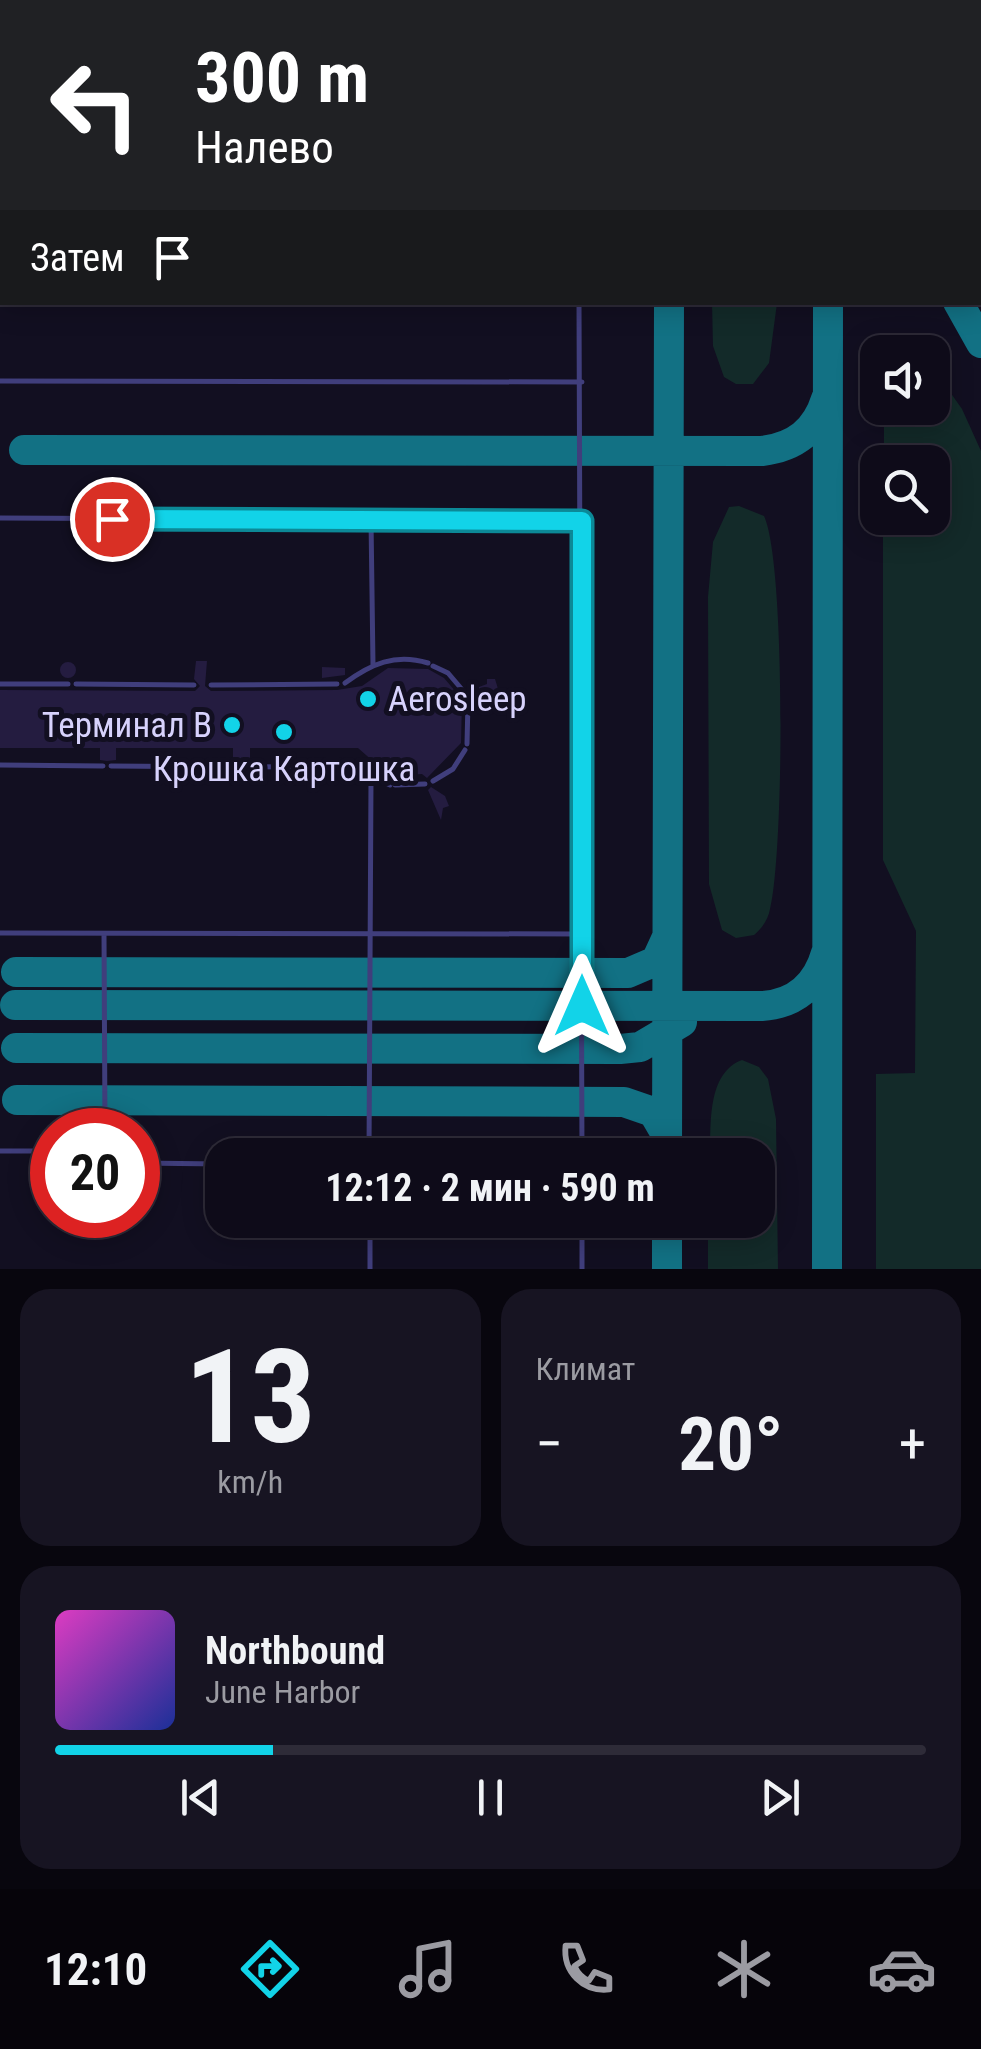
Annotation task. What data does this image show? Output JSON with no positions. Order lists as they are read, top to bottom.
{
  "places": ["Aerosleep", "Терминал B", "Крошка Картошка"],
  "page": {
    "turn": ["300 m", "Налево"],
    "then": "Затем",
    "limit": "20",
    "trip": "12:12 · 2 мин · 590 m",
    "tile": [
      ["13", "km/h"],
      "Климат"
    ],
    "heat": ["−", "20°", "+"],
    "song": ["Northbound", "June Harbor"],
    "tabs": "12:10"
  }
}
